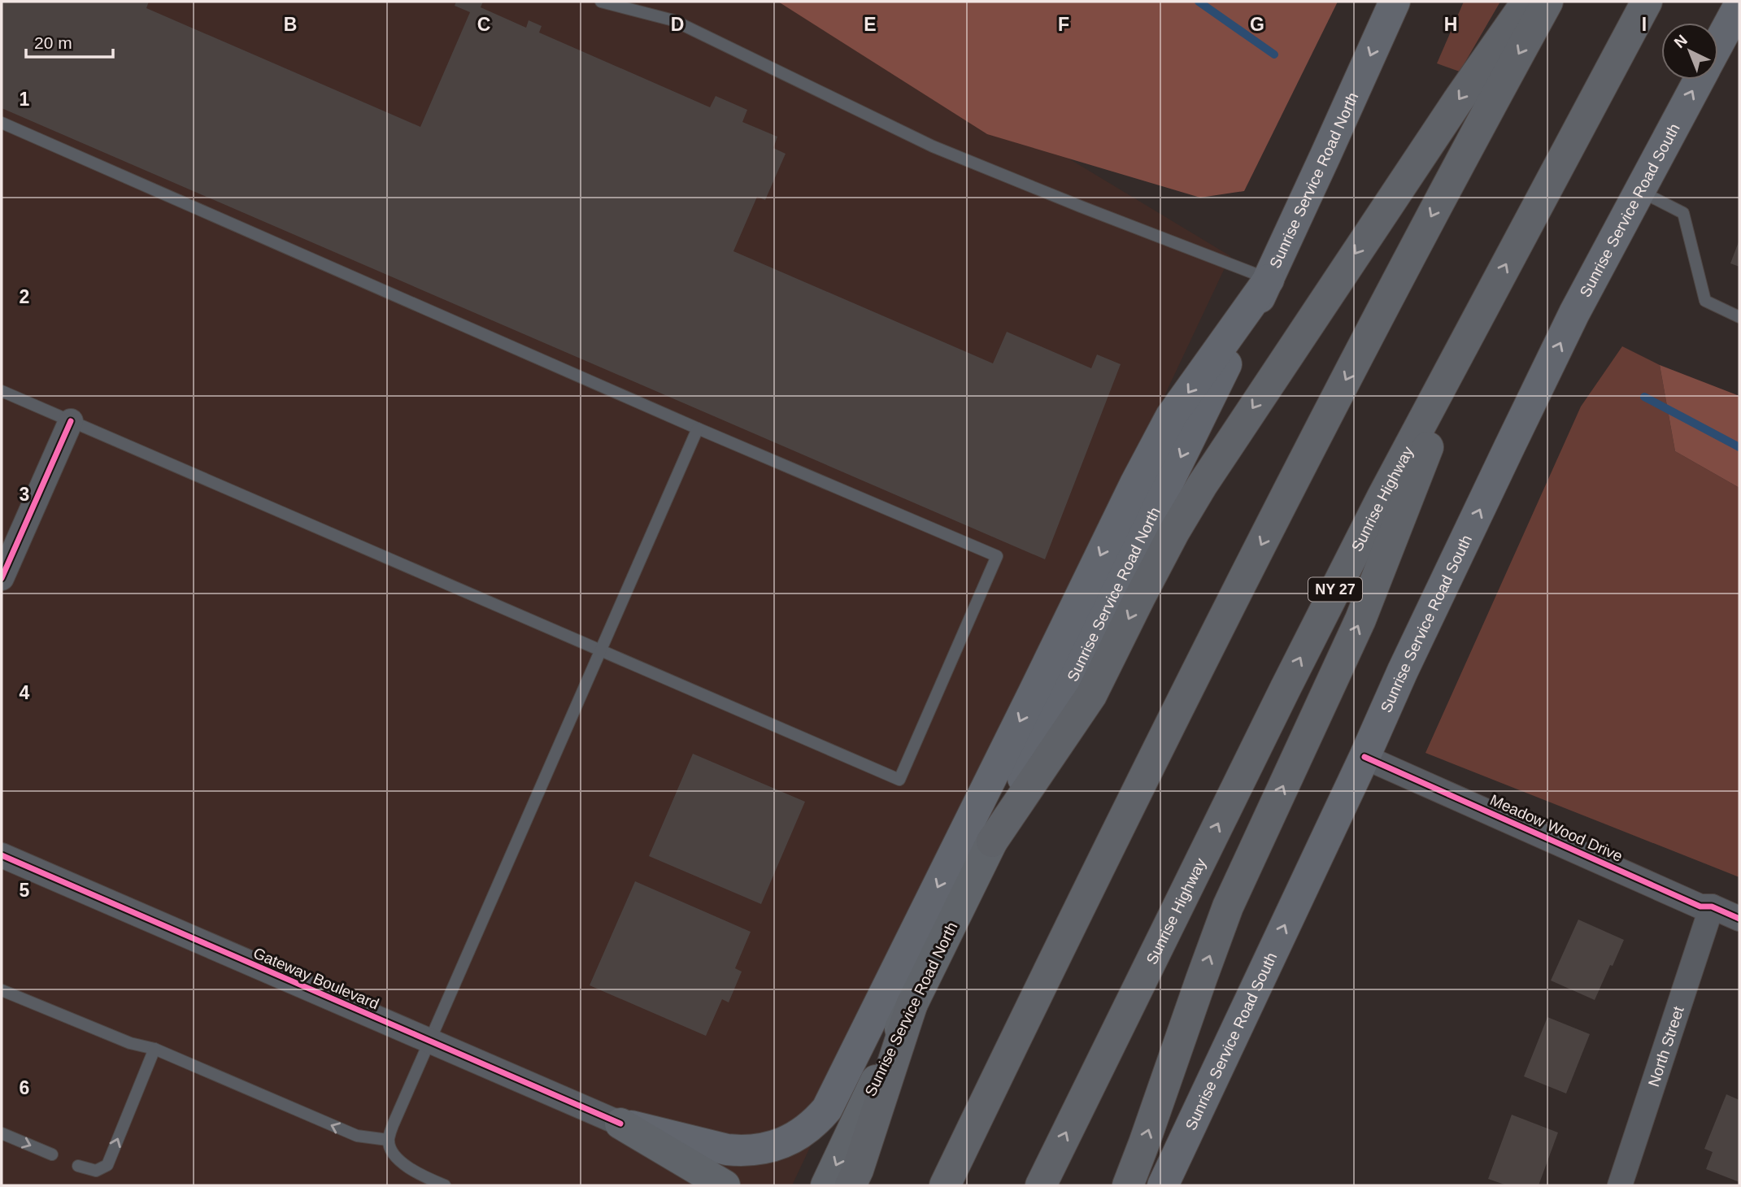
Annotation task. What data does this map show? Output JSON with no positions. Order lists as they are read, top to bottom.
{
  "streets": {
    "highway": ["Sunrise Service Road North", "Sunrise Highway", "NY 27"],
    "main road": ["Sunrise Service Road South"],
    "street": ["Meadow Wood Drive", "Gateway Boulevard", "North Street"]
  },
  "crossings": [
    ["Sunrise Service Road South", "Meadow Wood Drive"],
    ["Meadow Wood Drive", "North Street"]
  ],
  "one_way": ["Sunrise Service Road North", "Sunrise Service Road South"],
  "scale_bar": "20 m",
  "north": "top left",
  "grid": {
    "columns": [
      "B",
      "C",
      "D",
      "E",
      "F",
      "G",
      "H",
      "I"
    ],
    "rows": [
      "1",
      "2",
      "3",
      "4",
      "5",
      "6"
    ]
  }
}
